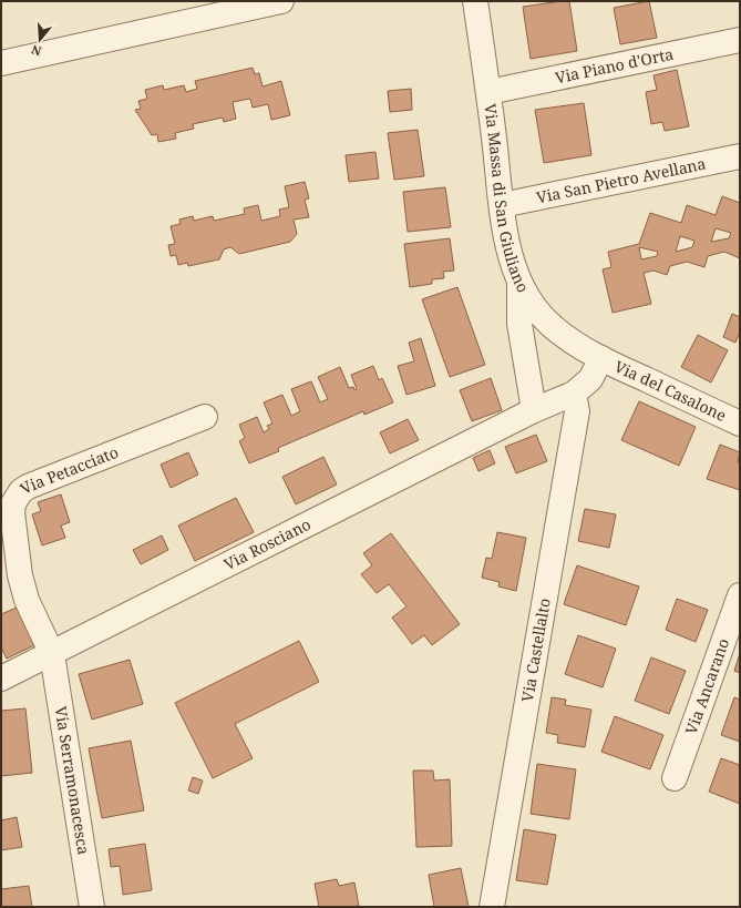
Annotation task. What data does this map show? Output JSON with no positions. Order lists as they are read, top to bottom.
{
  "streets": {
    "street": [
      "Via Piano d'Orta",
      "Via San Pietro Avellana",
      "Via Massa di San Giuliano",
      "Via del Casalone",
      "Via Petacciato",
      "Via Rosciano",
      "Via Castellalto",
      "Via Ancarano",
      "Via Serramonacesca"
    ]
  },
  "crossings": [
    ["Via Piano d'Orta", "Via Massa di San Giuliano"],
    ["Via San Pietro Avellana", "Via Massa di San Giuliano"],
    ["Via Massa di San Giuliano", "Via del Casalone"],
    ["Via Massa di San Giuliano", "Via Rosciano"],
    ["Via del Casalone", "Via Rosciano"],
    ["Via Petacciato", "Via Rosciano"],
    ["Via Petacciato", "Via Serramonacesca"],
    ["Via Rosciano", "Via Castellalto"],
    ["Via Rosciano", "Via Serramonacesca"]
  ],
  "north": "bottom"
}
